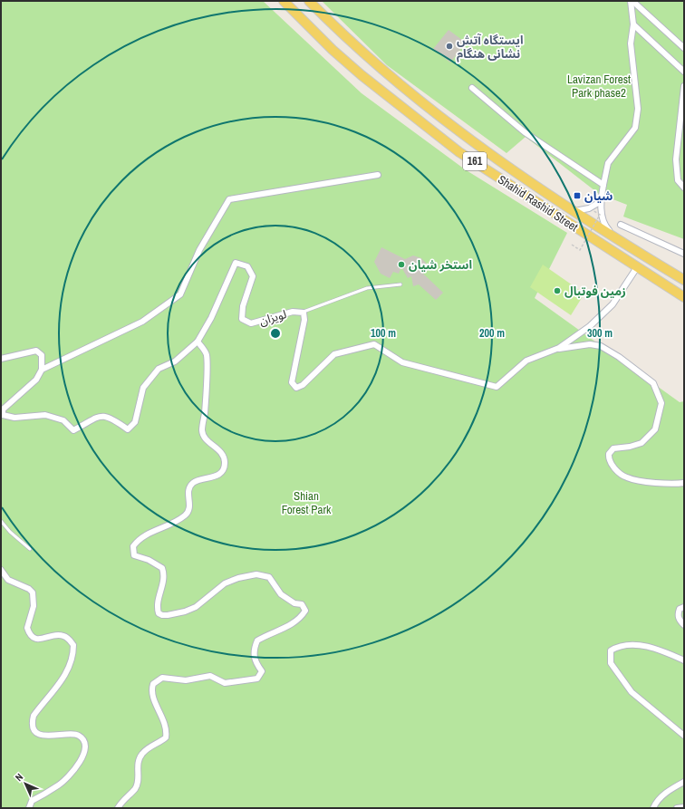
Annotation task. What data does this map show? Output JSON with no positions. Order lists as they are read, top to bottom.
{
  "streets": {
    "main road": ["161", "Shahid Rashid Street"],
    "street": ["لویزان"]
  },
  "crossings": [
    ["Shahid Rashid Street", "لویزان"]
  ],
  "parks": ["Lavizan Forest Park phase2", "Shian Forest Park"],
  "places": {
    "other": ["ایستگاه آتش نشانی هنگام", "استخر شیان", "زمین فوتبال"],
    "transit": ["شیان"]
  },
  "north": "top left",
  "rings": ["100 m", "200 m", "300 m"]
}
